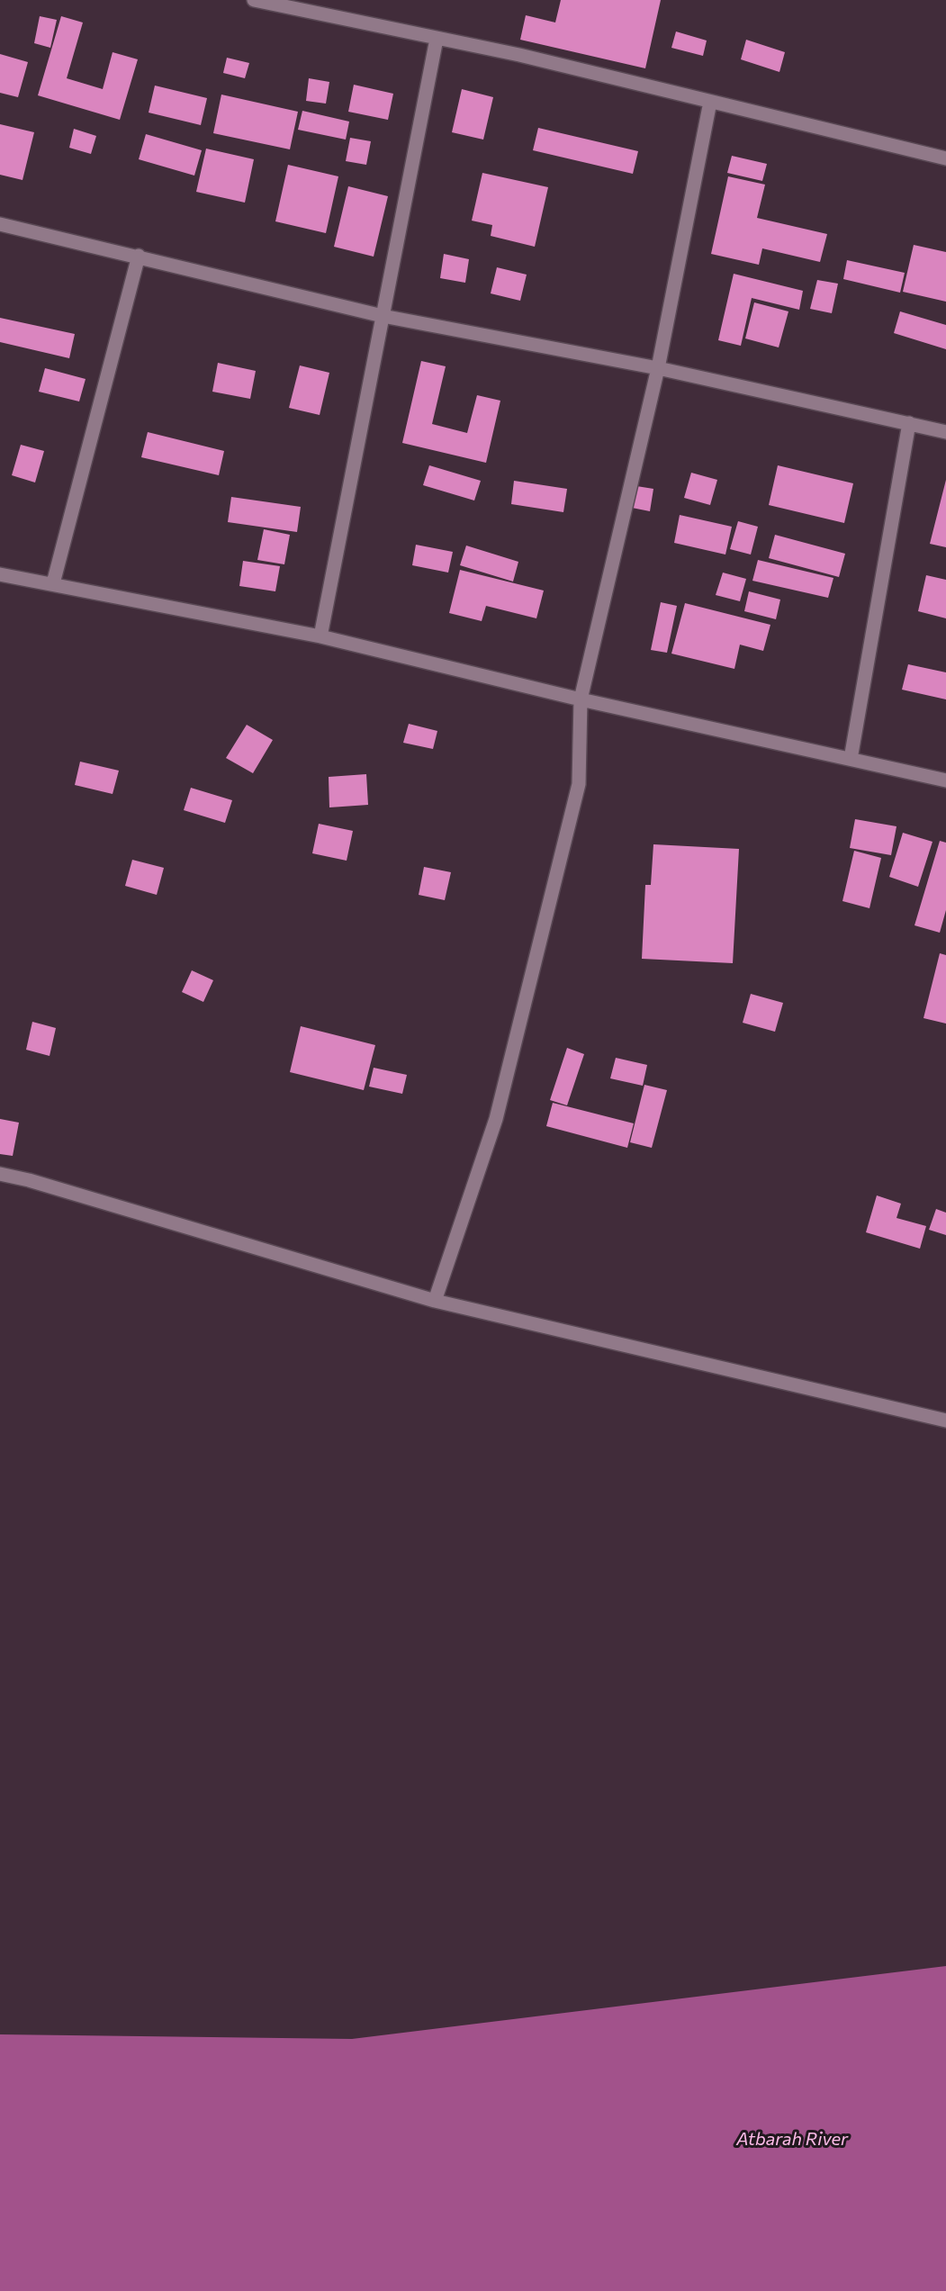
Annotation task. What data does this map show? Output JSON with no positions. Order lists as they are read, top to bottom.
{
  "water": ["Atbarah River"]
}
